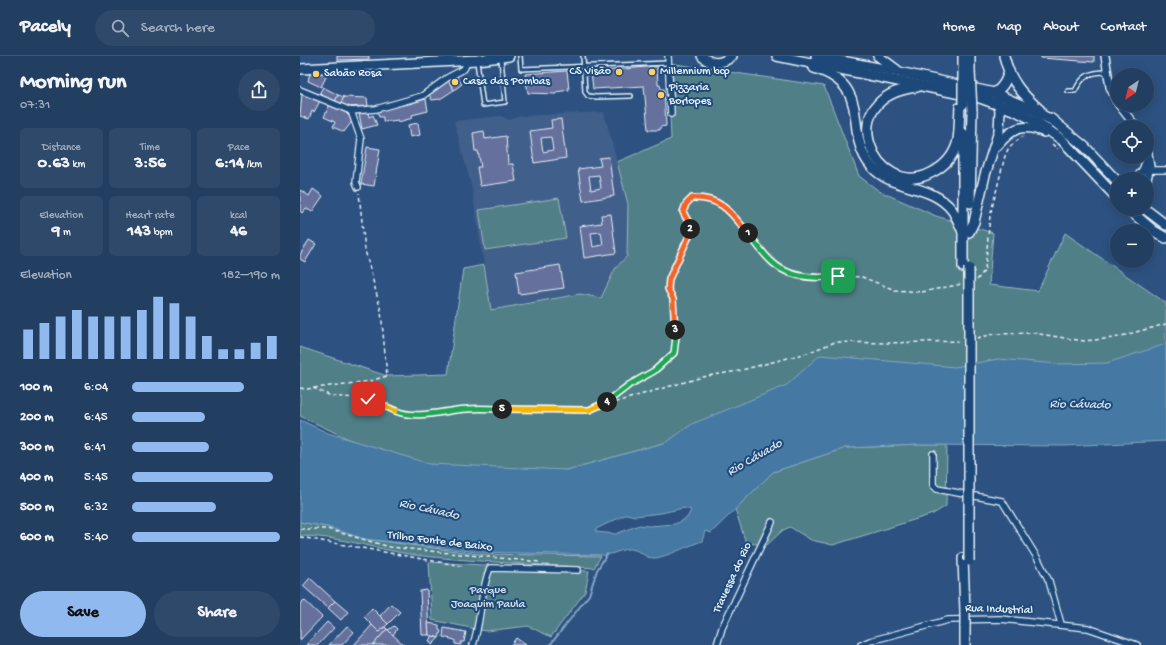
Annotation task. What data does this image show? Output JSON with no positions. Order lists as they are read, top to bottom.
{
  "streets": {
    "street": ["Travessa do Rio", "Rua Industrial"],
    "path": ["Trilho Fonte de Baixo"]
  },
  "water": ["Rio Cávado"],
  "parks": ["Parque Joaquim Paula"],
  "places": [
    "CS Visão",
    "Millennium bcp",
    "Sabão Rosa",
    "Casa das Pombas",
    "Pizzaria Borlopes"
  ],
  "north": "bottom left",
  "page": {
    "header": "Pacely",
    "search": "Search here",
    "nav": [
      "Home",
      "Map",
      "About",
      "Contact"
    ],
    "heading": ["Morning run", "07:31"],
    "map_buttons": ["+", "−"],
    "stats": [
      ["Distance", "0.63 km"],
      ["Time", "3:56"],
      ["Pace", "6:14 /km"],
      ["Elevation", "9 m"],
      ["Heart rate", "143 bpm"],
      ["kcal", "46"]
    ],
    "pins": [
      "2",
      "1",
      "3",
      "4",
      "5"
    ],
    "chart": ["Elevation", "182–190 m"],
    "list": [
      {
        "name": "100 m",
        "note": "6:04"
      },
      {
        "name": "200 m",
        "note": "6:45"
      },
      {
        "name": "300 m",
        "note": "6:41"
      },
      {
        "name": "400 m",
        "note": "5:45"
      },
      {
        "name": "500 m",
        "note": "6:32"
      },
      {
        "name": "600 m",
        "note": "5:40"
      }
    ],
    "buttons": ["Save", "Share"]
  }
}
